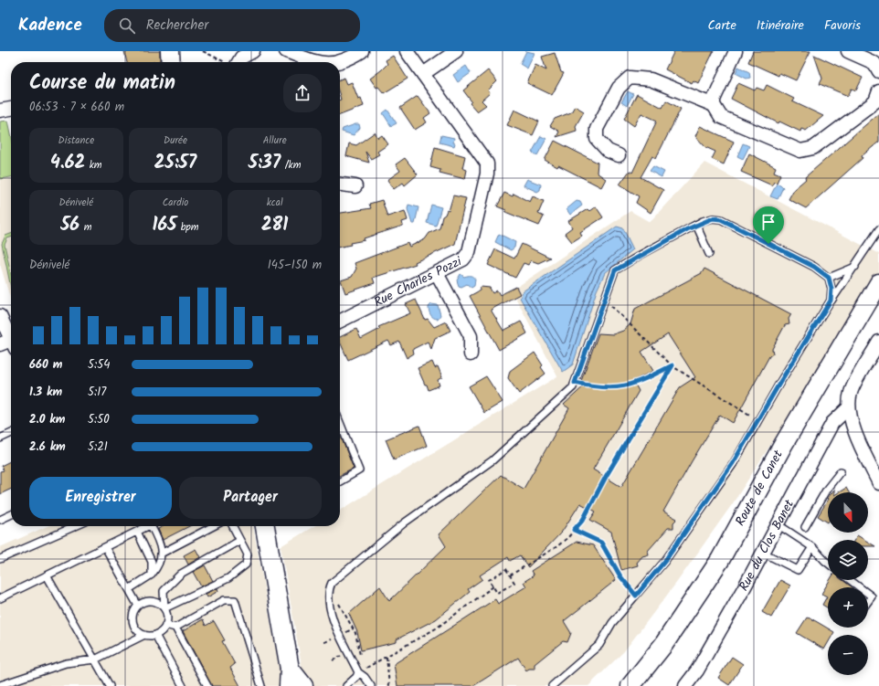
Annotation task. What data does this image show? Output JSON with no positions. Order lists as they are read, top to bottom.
{
  "streets": {
    "main road": ["Route de Canet"],
    "street": ["Rue Charles Pozzi", "Rue du Clos Banet"]
  },
  "north": "bottom",
  "page": {
    "header": "Kadence",
    "search": "Rechercher",
    "nav": ["Carte", "Itinéraire", "Favoris"],
    "heading": ["Course du matin", "06:53 · 7 × 660 m"],
    "stats": [
      ["Distance", "4.62 km"],
      ["Durée", "25:57"],
      ["Allure", "5:37 /km"],
      ["Dénivelé", "56 m"],
      ["Cardio", "165 bpm"],
      ["kcal", "281"]
    ],
    "chart": ["Dénivelé", "145–150 m"],
    "list": [
      {
        "name": "660 m",
        "note": "5:54"
      },
      {
        "name": "1.3 km",
        "note": "5:17"
      },
      {
        "name": "2.0 km",
        "note": "5:50"
      },
      {
        "name": "2.6 km",
        "note": "5:21"
      }
    ],
    "buttons": ["Enregistrer", "Partager"],
    "map_buttons": ["+", "−"]
  }
}
